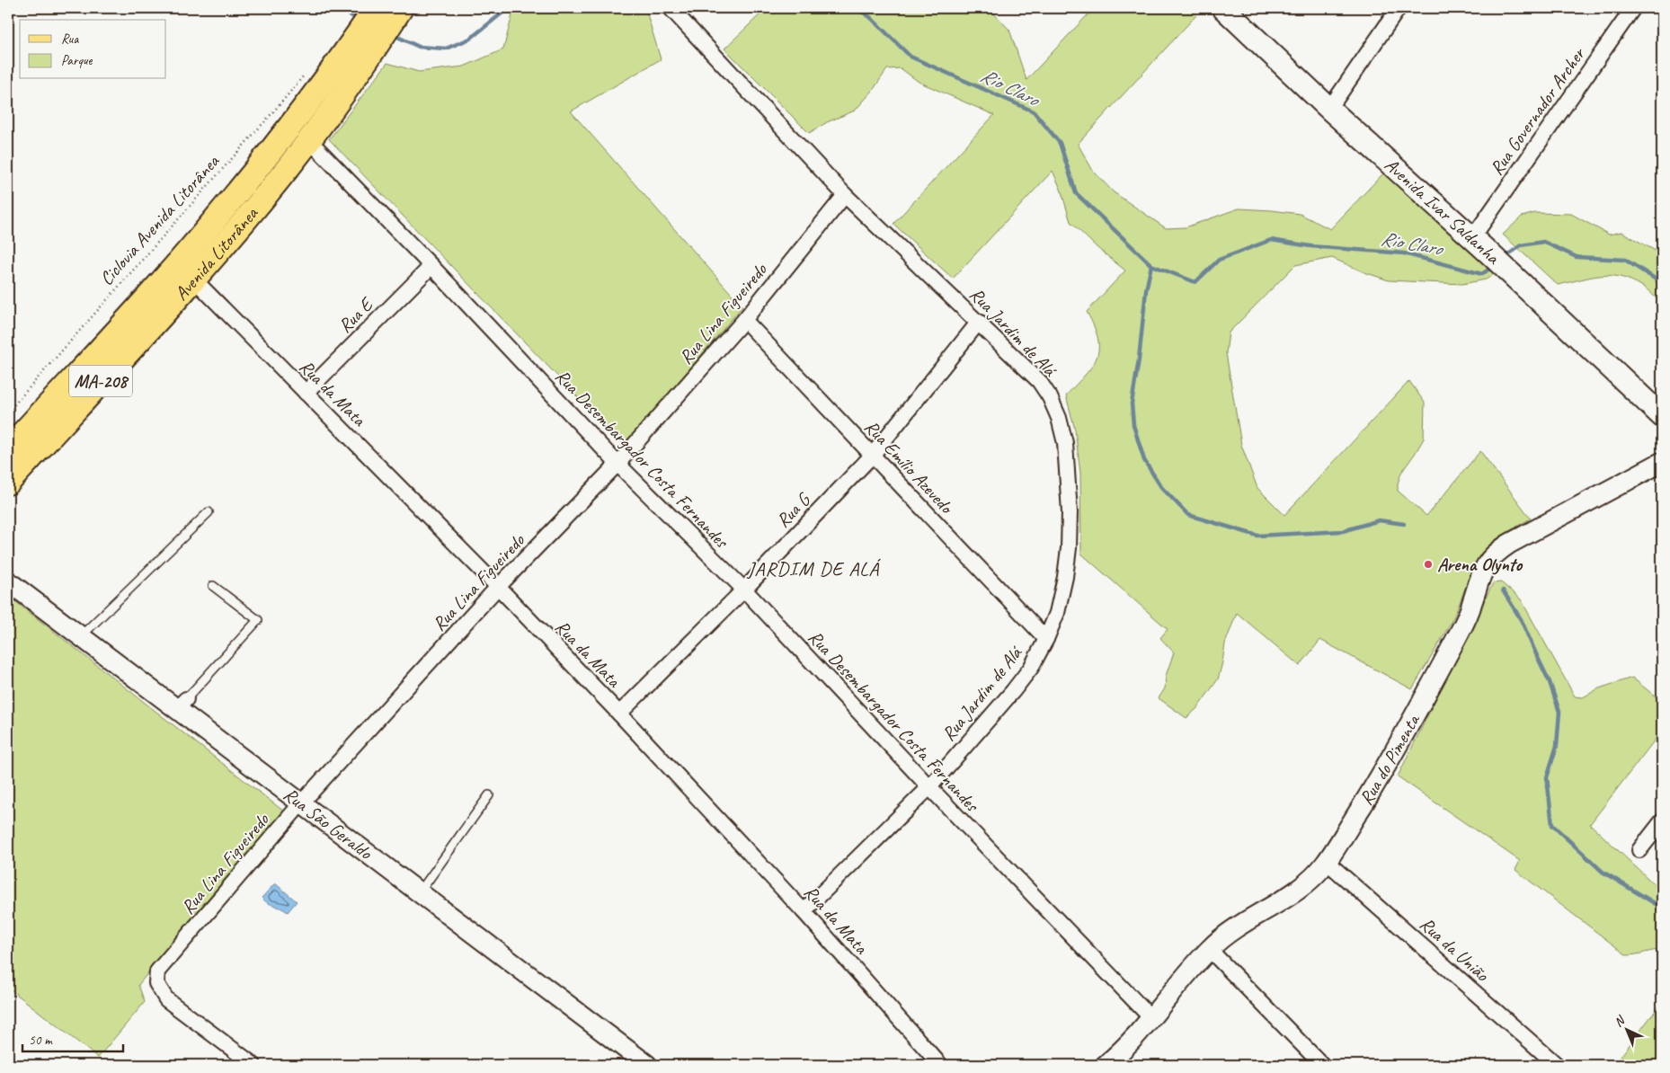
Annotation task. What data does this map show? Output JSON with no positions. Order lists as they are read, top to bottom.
{
  "streets": {
    "main road": ["Avenida Ivar Saldanha", "Avenida Litorânea", "MA-208"],
    "street": [
      "Rua Governador Archer",
      "Rua Lina Figueiredo",
      "Rua E",
      "Rua Jardim de Alá",
      "Rua da Mata",
      "Rua Desembargador Costa Fernandes",
      "Rua Emílio Azevedo",
      "Rua G",
      "Rua do Pimenta",
      "Rua São Geraldo",
      "Rua da União"
    ],
    "path": ["Ciclovia Avenida Litorânea"]
  },
  "crossings": [
    ["Rua Governador Archer", "Avenida Ivar Saldanha"],
    ["Ciclovia Avenida Litorânea", "Avenida Litorânea"],
    ["Avenida Litorânea", "Rua da Mata"],
    ["Avenida Litorânea", "Rua Desembargador Costa Fernandes"],
    ["Rua Lina Figueiredo", "Rua Jardim de Alá"],
    ["Rua Lina Figueiredo", "Rua da Mata"],
    ["Rua Lina Figueiredo", "Rua Desembargador Costa Fernandes"],
    ["Rua Lina Figueiredo", "Rua Emílio Azevedo"],
    ["Rua Lina Figueiredo", "Rua São Geraldo"],
    ["Rua E", "Rua da Mata"],
    ["Rua E", "Rua Desembargador Costa Fernandes"],
    ["Rua Jardim de Alá", "Rua da Mata"],
    ["Rua Jardim de Alá", "Rua Desembargador Costa Fernandes"],
    ["Rua Jardim de Alá", "Rua Emílio Azevedo"],
    ["Rua Jardim de Alá", "Rua G"],
    ["Rua da Mata", "Rua G"],
    ["Rua Desembargador Costa Fernandes", "Rua G"],
    ["Rua Desembargador Costa Fernandes", "Rua do Pimenta"],
    ["Rua Emílio Azevedo", "Rua G"],
    ["Rua do Pimenta", "Rua da União"]
  ],
  "districts": ["JARDIM DE ALÁ"],
  "water": ["Rio Claro"],
  "places": ["Arena Olynto"],
  "legend": ["Rua", "Parque"],
  "scale_bar": "50 m",
  "north": "top left"
}
